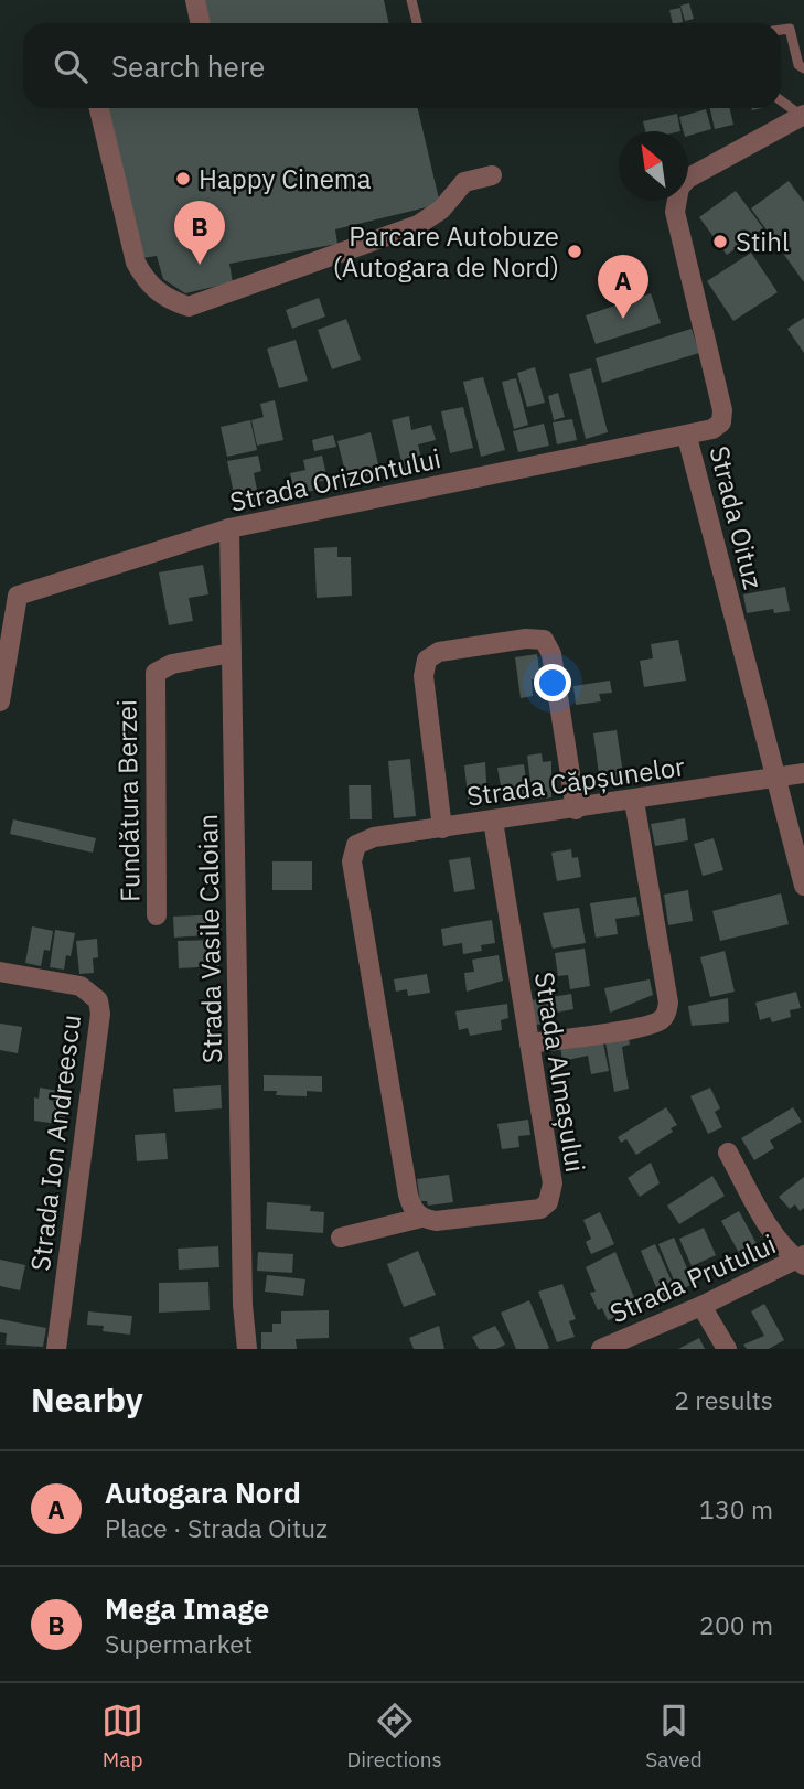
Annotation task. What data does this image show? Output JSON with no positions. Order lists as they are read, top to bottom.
{
  "streets": {
    "street": [
      "Strada Orizontului",
      "Strada Oituz",
      "Strada Căpșunelor",
      "Fundătura Berzei",
      "Strada Vasile Caloian",
      "Strada Almașului",
      "Strada Ion Andreescu",
      "Strada Prutului"
    ]
  },
  "crossings": [
    ["Strada Orizontului", "Strada Oituz"],
    ["Strada Orizontului", "Strada Vasile Caloian"],
    ["Strada Oituz", "Strada Căpșunelor"],
    ["Strada Căpșunelor", "Strada Almașului"],
    ["Fundătura Berzei", "Strada Vasile Caloian"]
  ],
  "places": ["Happy Cinema", "Stihl", "Parcare Autobuze (Autogara de Nord)"],
  "north": "top left",
  "page": {
    "search": "Search here",
    "pins": ["B", "A"],
    "heading": ["Nearby", "2 results"],
    "list": [
      {
        "mark": "A",
        "name": "Autogara Nord",
        "note": "Place · Strada Oituz",
        "value": "130 m"
      },
      {
        "mark": "B",
        "name": "Mega Image",
        "note": "Supermarket",
        "value": "200 m"
      }
    ],
    "nav": ["Map", "Directions", "Saved"]
  }
}
